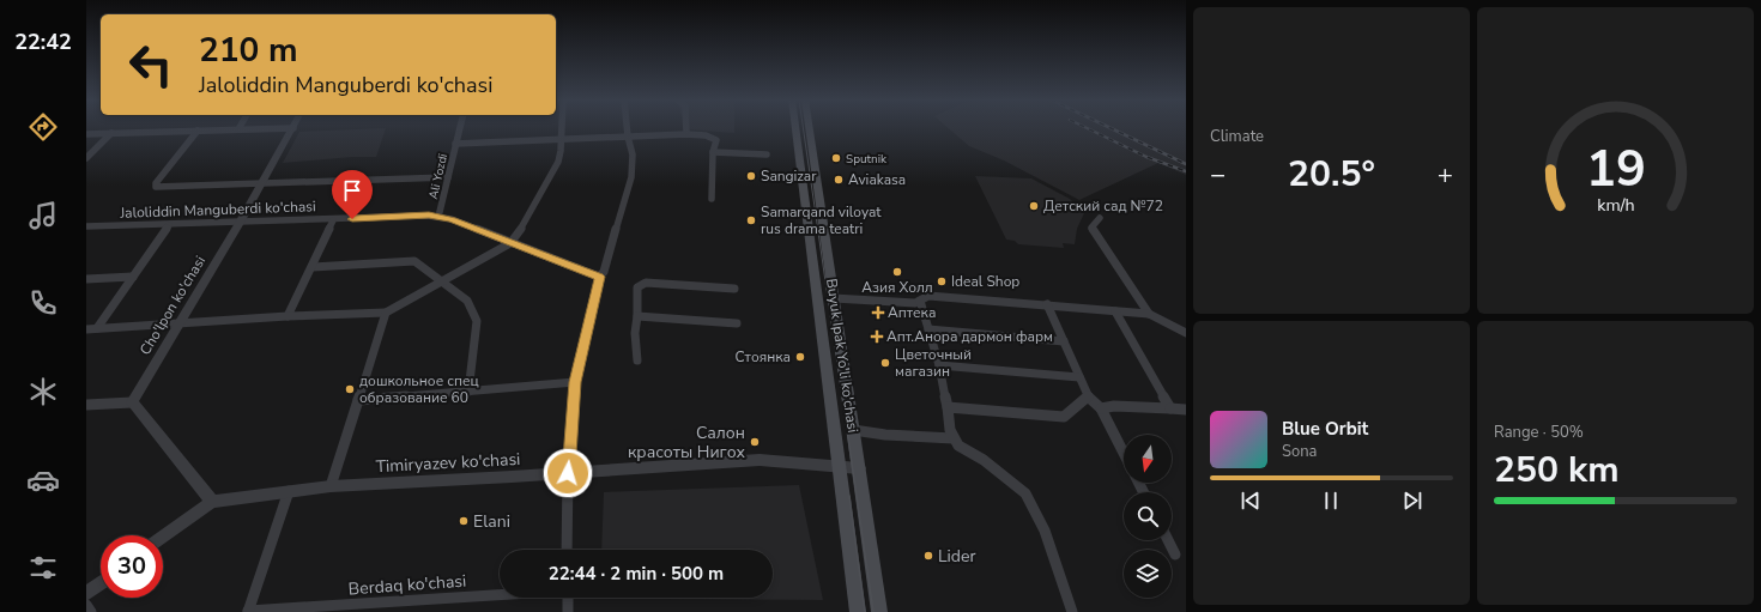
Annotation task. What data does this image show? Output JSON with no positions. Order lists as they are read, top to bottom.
{
  "streets": {
    "main road": ["Buyuk Ipak Yo'li ko'chasi"],
    "street": [
      "Ali Yozdi",
      "Jaloliddin Manguberdi ko'chasi",
      "Cho'lpon ko'chasi",
      "Timiryazev ko'chasi",
      "Berdaq ko'chasi"
    ]
  },
  "crossings": [
    ["Ali Yozdi", "Jaloliddin Manguberdi ko'chasi"],
    ["Jaloliddin Manguberdi ko'chasi", "Cho'lpon ko'chasi"],
    ["Buyuk Ipak Yo'li ko'chasi", "Timiryazev ko'chasi"]
  ],
  "places": {
    "other": [
      "Sputnik",
      "Sangizar",
      "Aviakasa",
      "Детский сад №72",
      "Samarqand viloyat rus drama teatri",
      "Азия Холл",
      "Ideal Shop",
      "Стоянка",
      "Цветочный магазин",
      "дошкольное спец образование 60",
      "Салон красоты Нигох",
      "Elani",
      "Lider"
    ],
    "health": ["Аптека", "Апт.Анора дармон фарм"]
  },
  "north": "bottom",
  "page": {
    "tabs": "22:42",
    "tile": [
      "Climate",
      ["Range · 50%", "250 km"]
    ],
    "turn": ["210 m", "Jaloliddin Manguberdi ko'chasi"],
    "heat": ["−", "20.5°", "+"],
    "song": ["Blue Orbit", "Sona"],
    "limit": "30",
    "trip": "22:44 · 2 min · 500 m",
    "gauge": ["19", "km/h"]
  }
}
